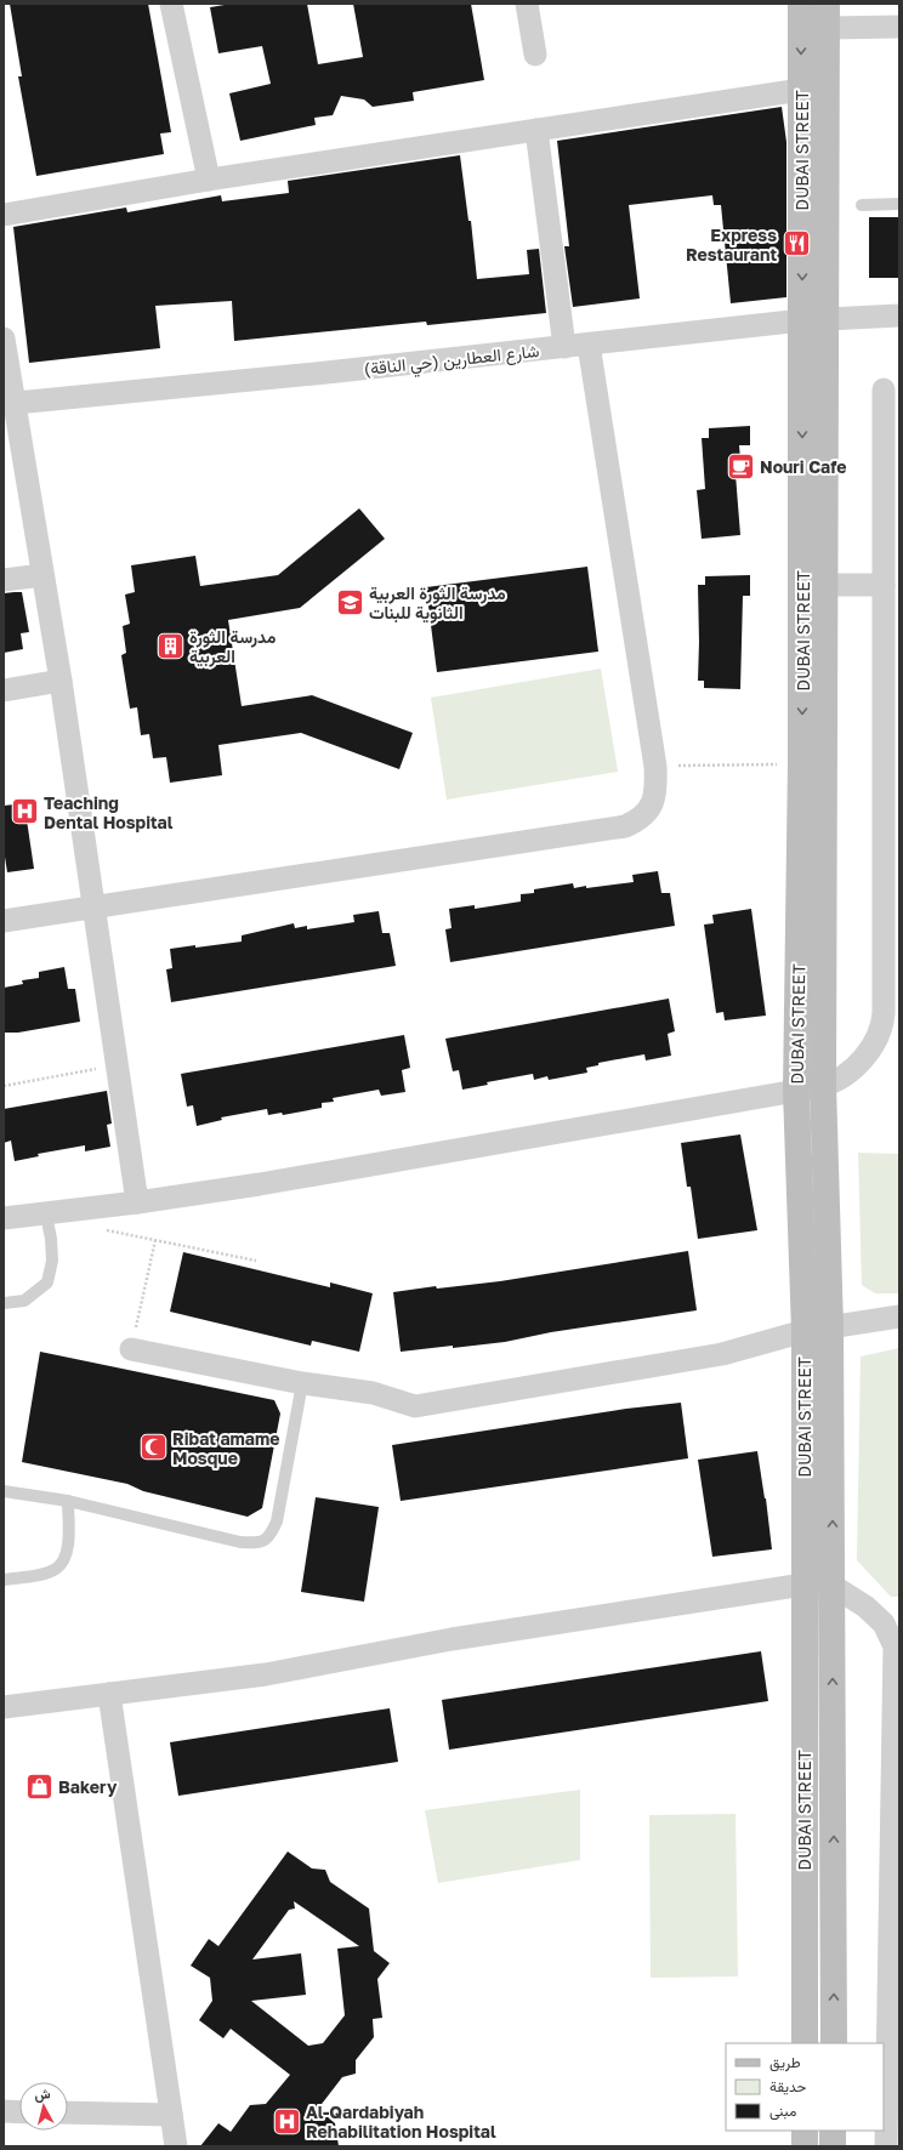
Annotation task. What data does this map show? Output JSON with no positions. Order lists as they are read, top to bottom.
{
  "streets": {
    "street": ["DUBAI STREET", "شارع العطارين (حي الناقة)"]
  },
  "crossings": [
    ["DUBAI STREET", "شارع العطارين (حي الناقة)"]
  ],
  "places": {
    "restaurant": ["Express Restaurant"],
    "cafe": ["Nouri Cafe"],
    "school or university": ["مدرسة الثورة العربية الثانوية للبنات"],
    "building": ["مدرسة الثورة العربية"],
    "hospital": ["Teaching Dental Hospital", "Al-Qardabiyah Rehabilitation Hospital"],
    "mosque": ["Ribat amame Mosque"],
    "shop": ["Bakery"]
  },
  "legend": ["طريق", "حديقة", "مبنى"],
  "north": "top"
}
